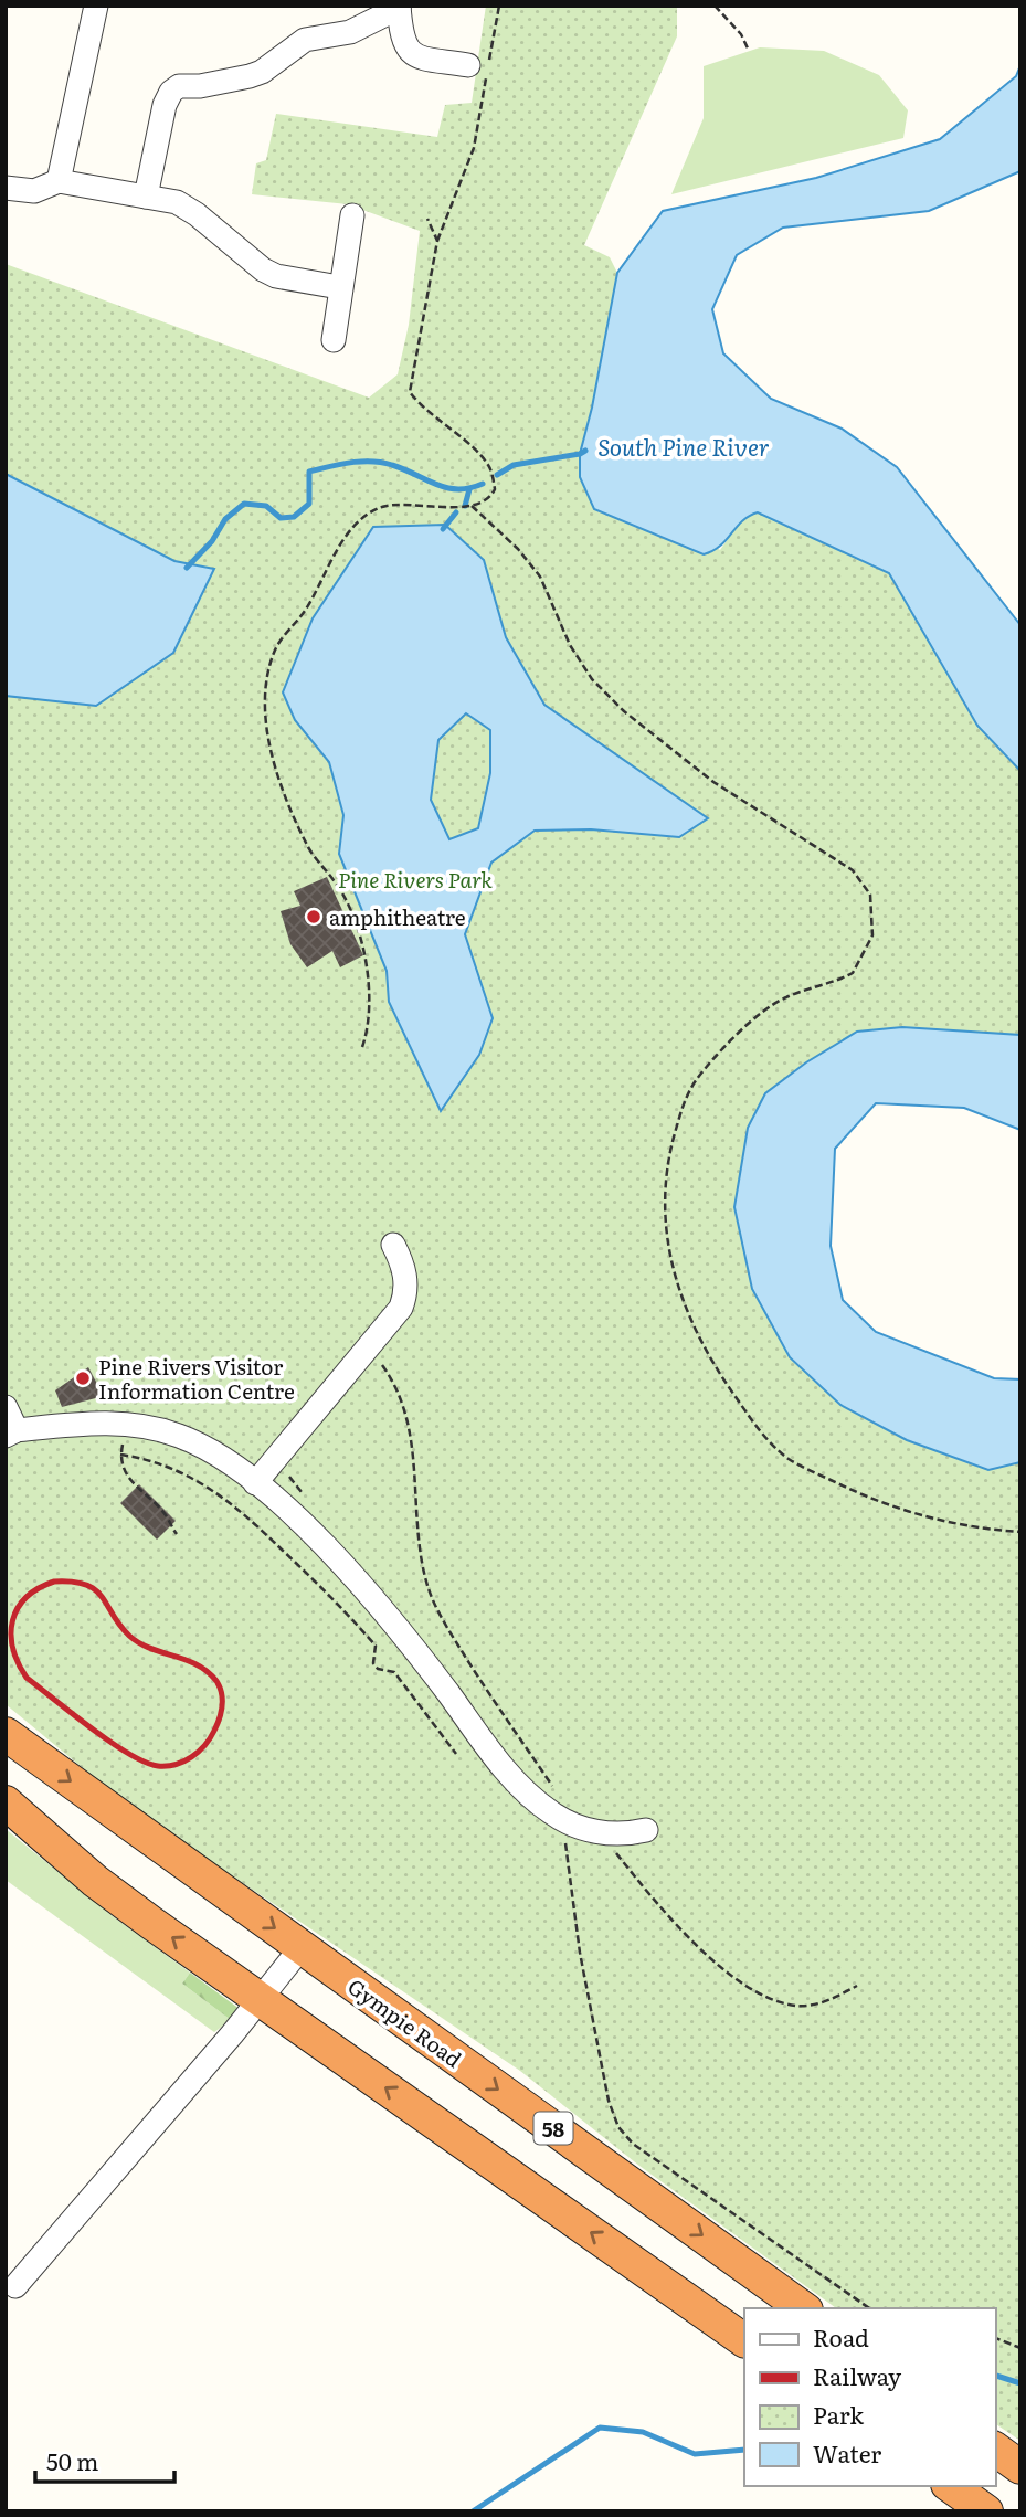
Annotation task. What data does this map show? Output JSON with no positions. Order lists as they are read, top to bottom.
{
  "streets": {
    "highway": ["Gympie Road", "58"]
  },
  "water": ["South Pine River"],
  "parks": ["Pine Rivers Park"],
  "places": ["amphitheatre", "Pine Rivers Visitor Information Centre"],
  "legend": [
    "Road",
    "Railway",
    "Park",
    "Water"
  ],
  "scale_bar": "50 m"
}
